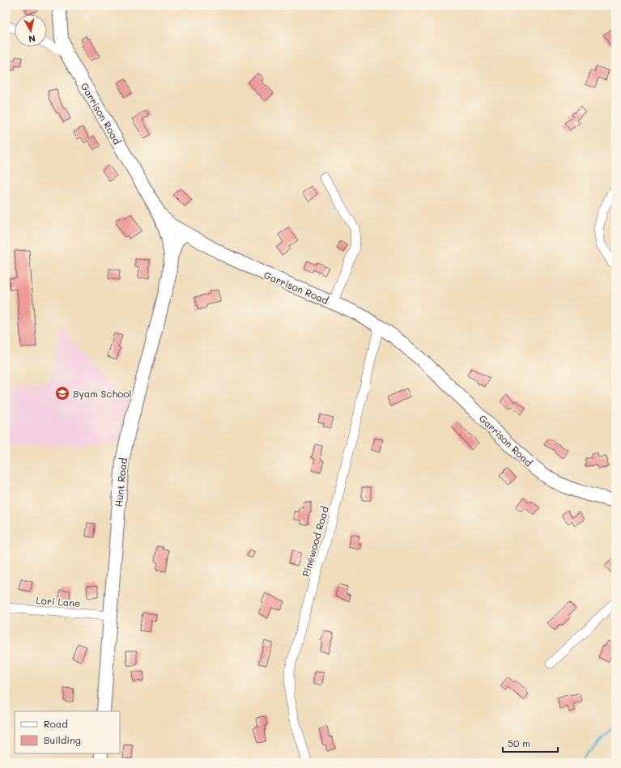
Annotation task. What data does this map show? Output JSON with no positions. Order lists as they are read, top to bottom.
{
  "streets": {
    "street": [
      "Garrison Road",
      "Hunt Road",
      "Pinewood Road",
      "Lori Lane"
    ]
  },
  "crossings": [
    ["Garrison Road", "Hunt Road"],
    ["Garrison Road", "Pinewood Road"],
    ["Hunt Road", "Lori Lane"]
  ],
  "places": {
    "school or university": ["Byam School"]
  },
  "legend": ["Road", "Building"],
  "scale_bar": "50 m",
  "north": "bottom"
}
